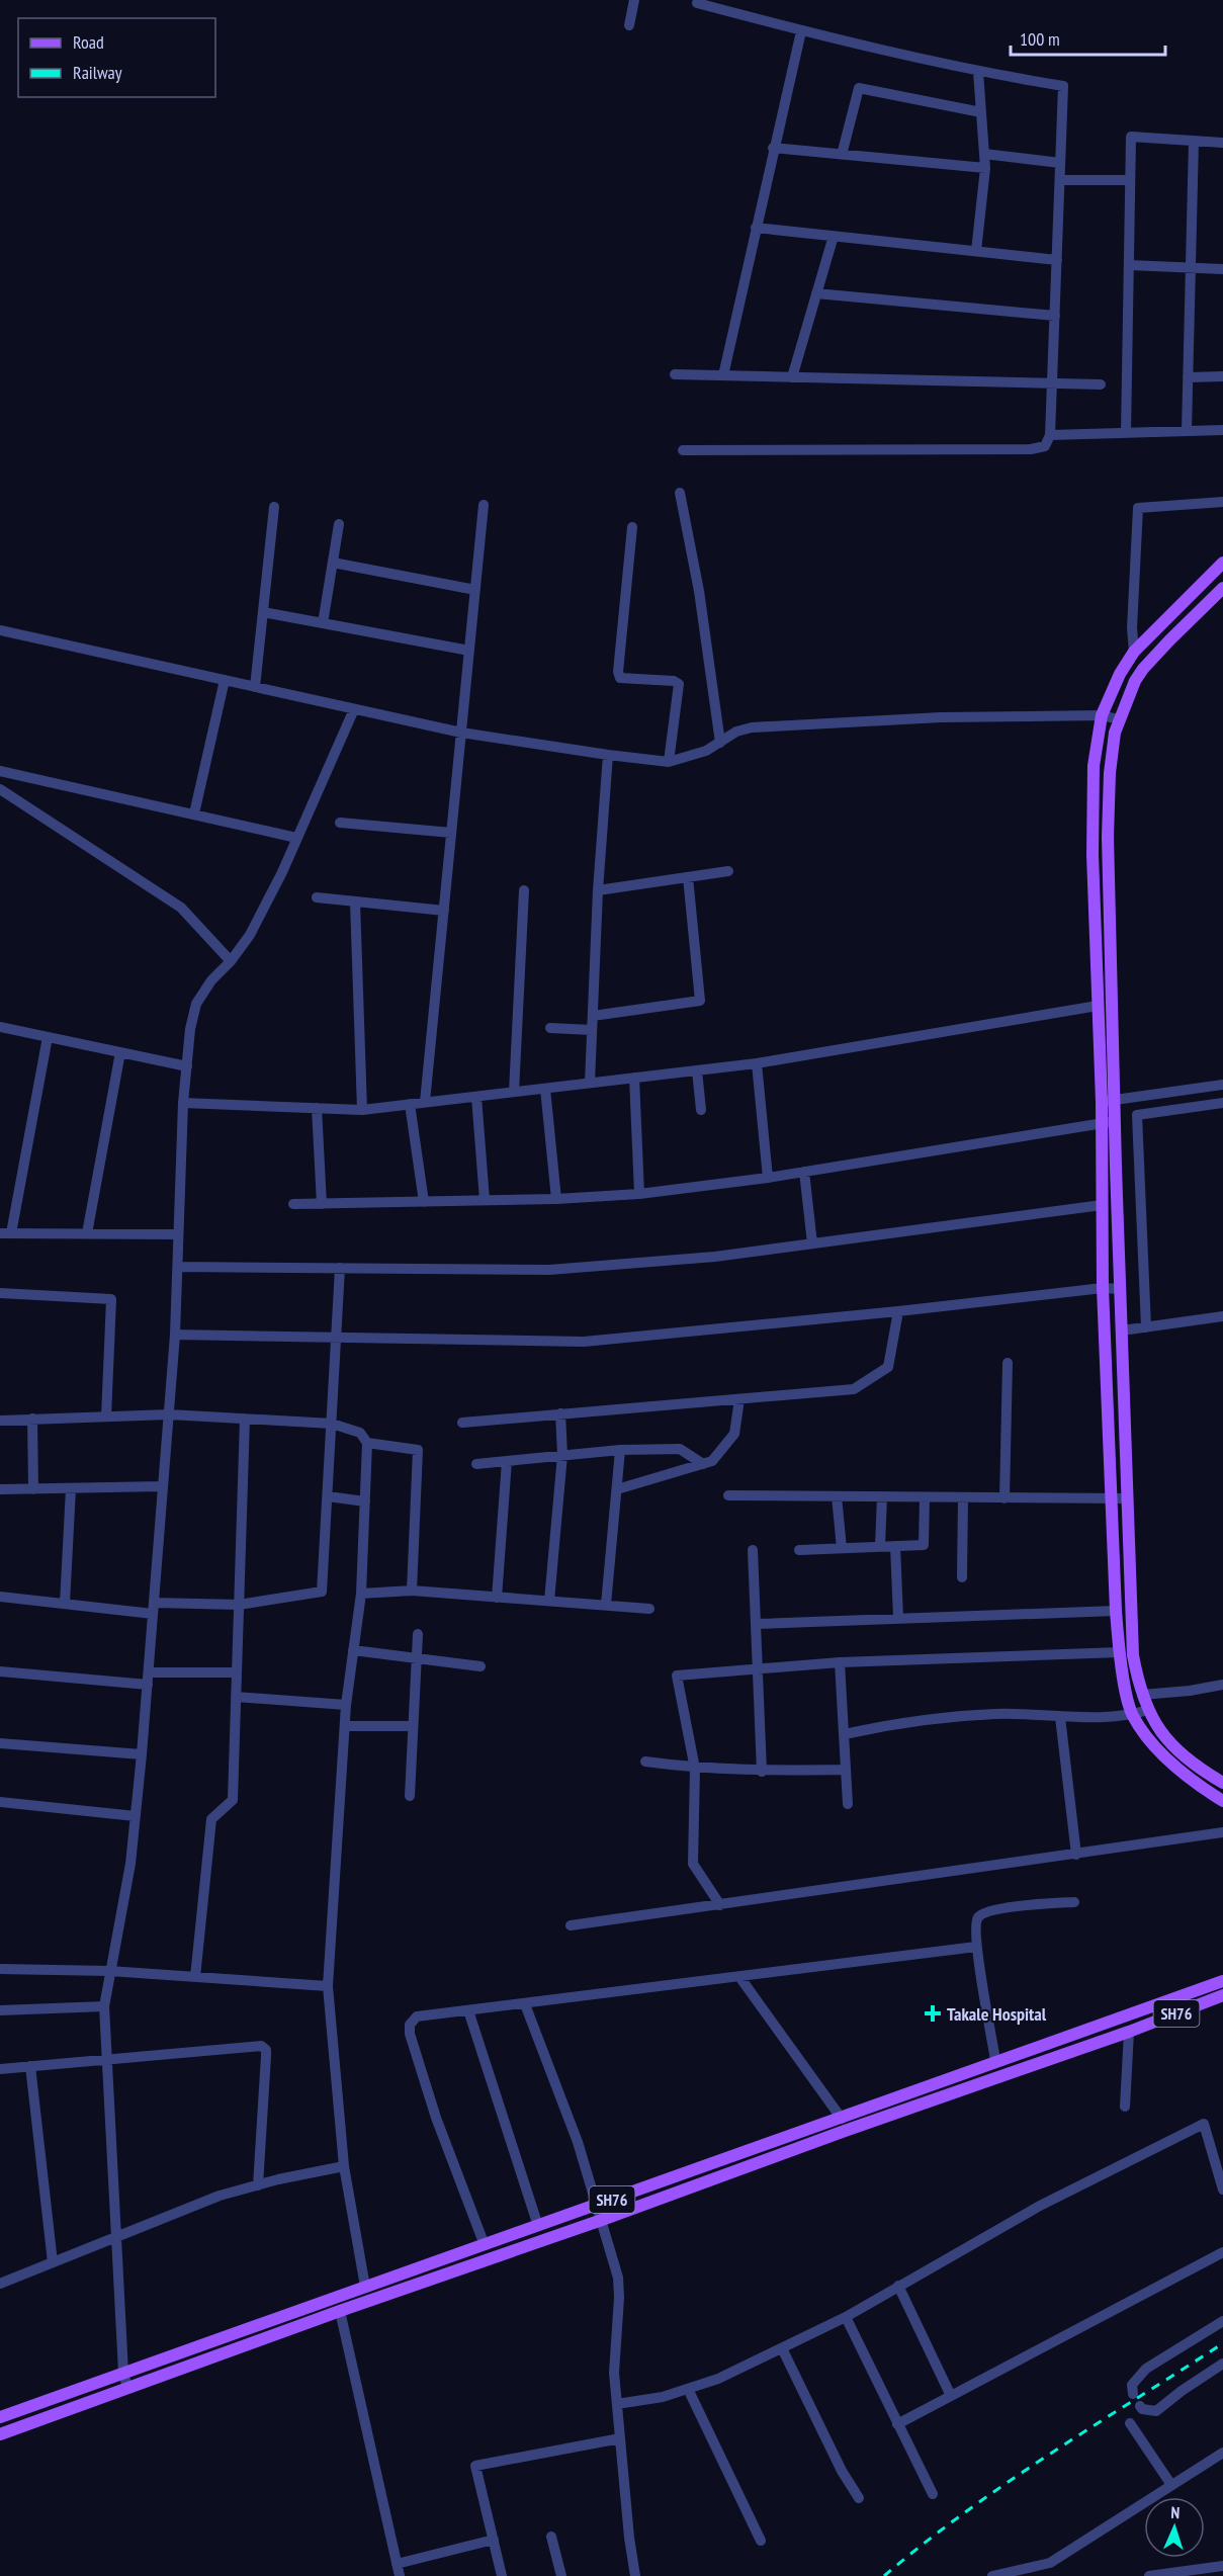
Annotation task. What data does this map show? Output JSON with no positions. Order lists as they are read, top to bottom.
{
  "streets": {
    "main road": ["SH76"]
  },
  "places": {
    "health": ["Takale Hospital"]
  },
  "legend": ["Road", "Railway"],
  "scale_bar": "100 m",
  "north": "top"
}
